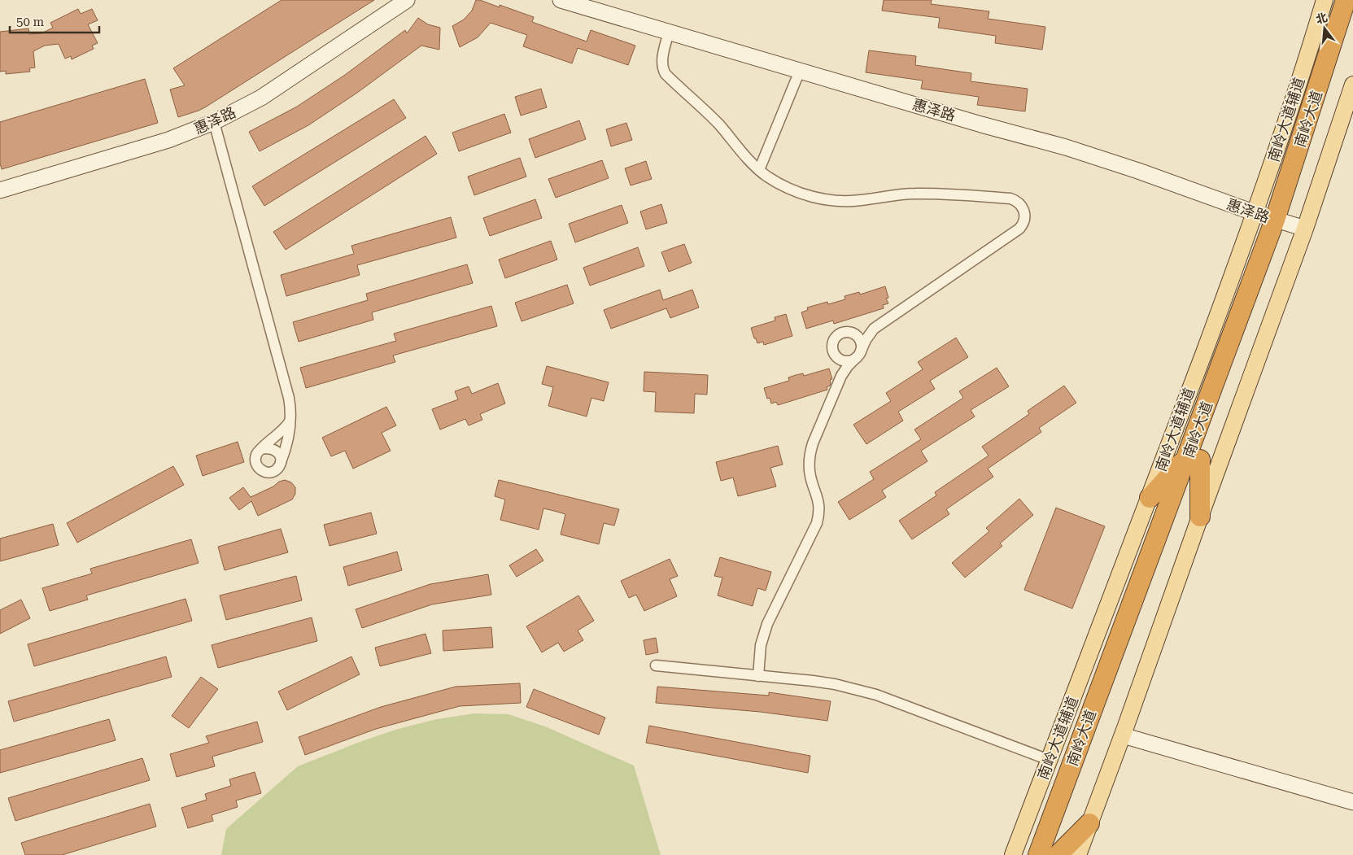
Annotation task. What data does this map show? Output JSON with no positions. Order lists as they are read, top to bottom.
{
  "streets": {
    "highway": ["南岭大道"],
    "main road": ["南岭大道辅道"],
    "street": ["惠泽路"]
  },
  "crossings": [
    ["惠泽路", "南岭大道"],
    ["惠泽路", "南岭大道辅道"]
  ],
  "scale_bar": "50 m",
  "north": "top"
}
